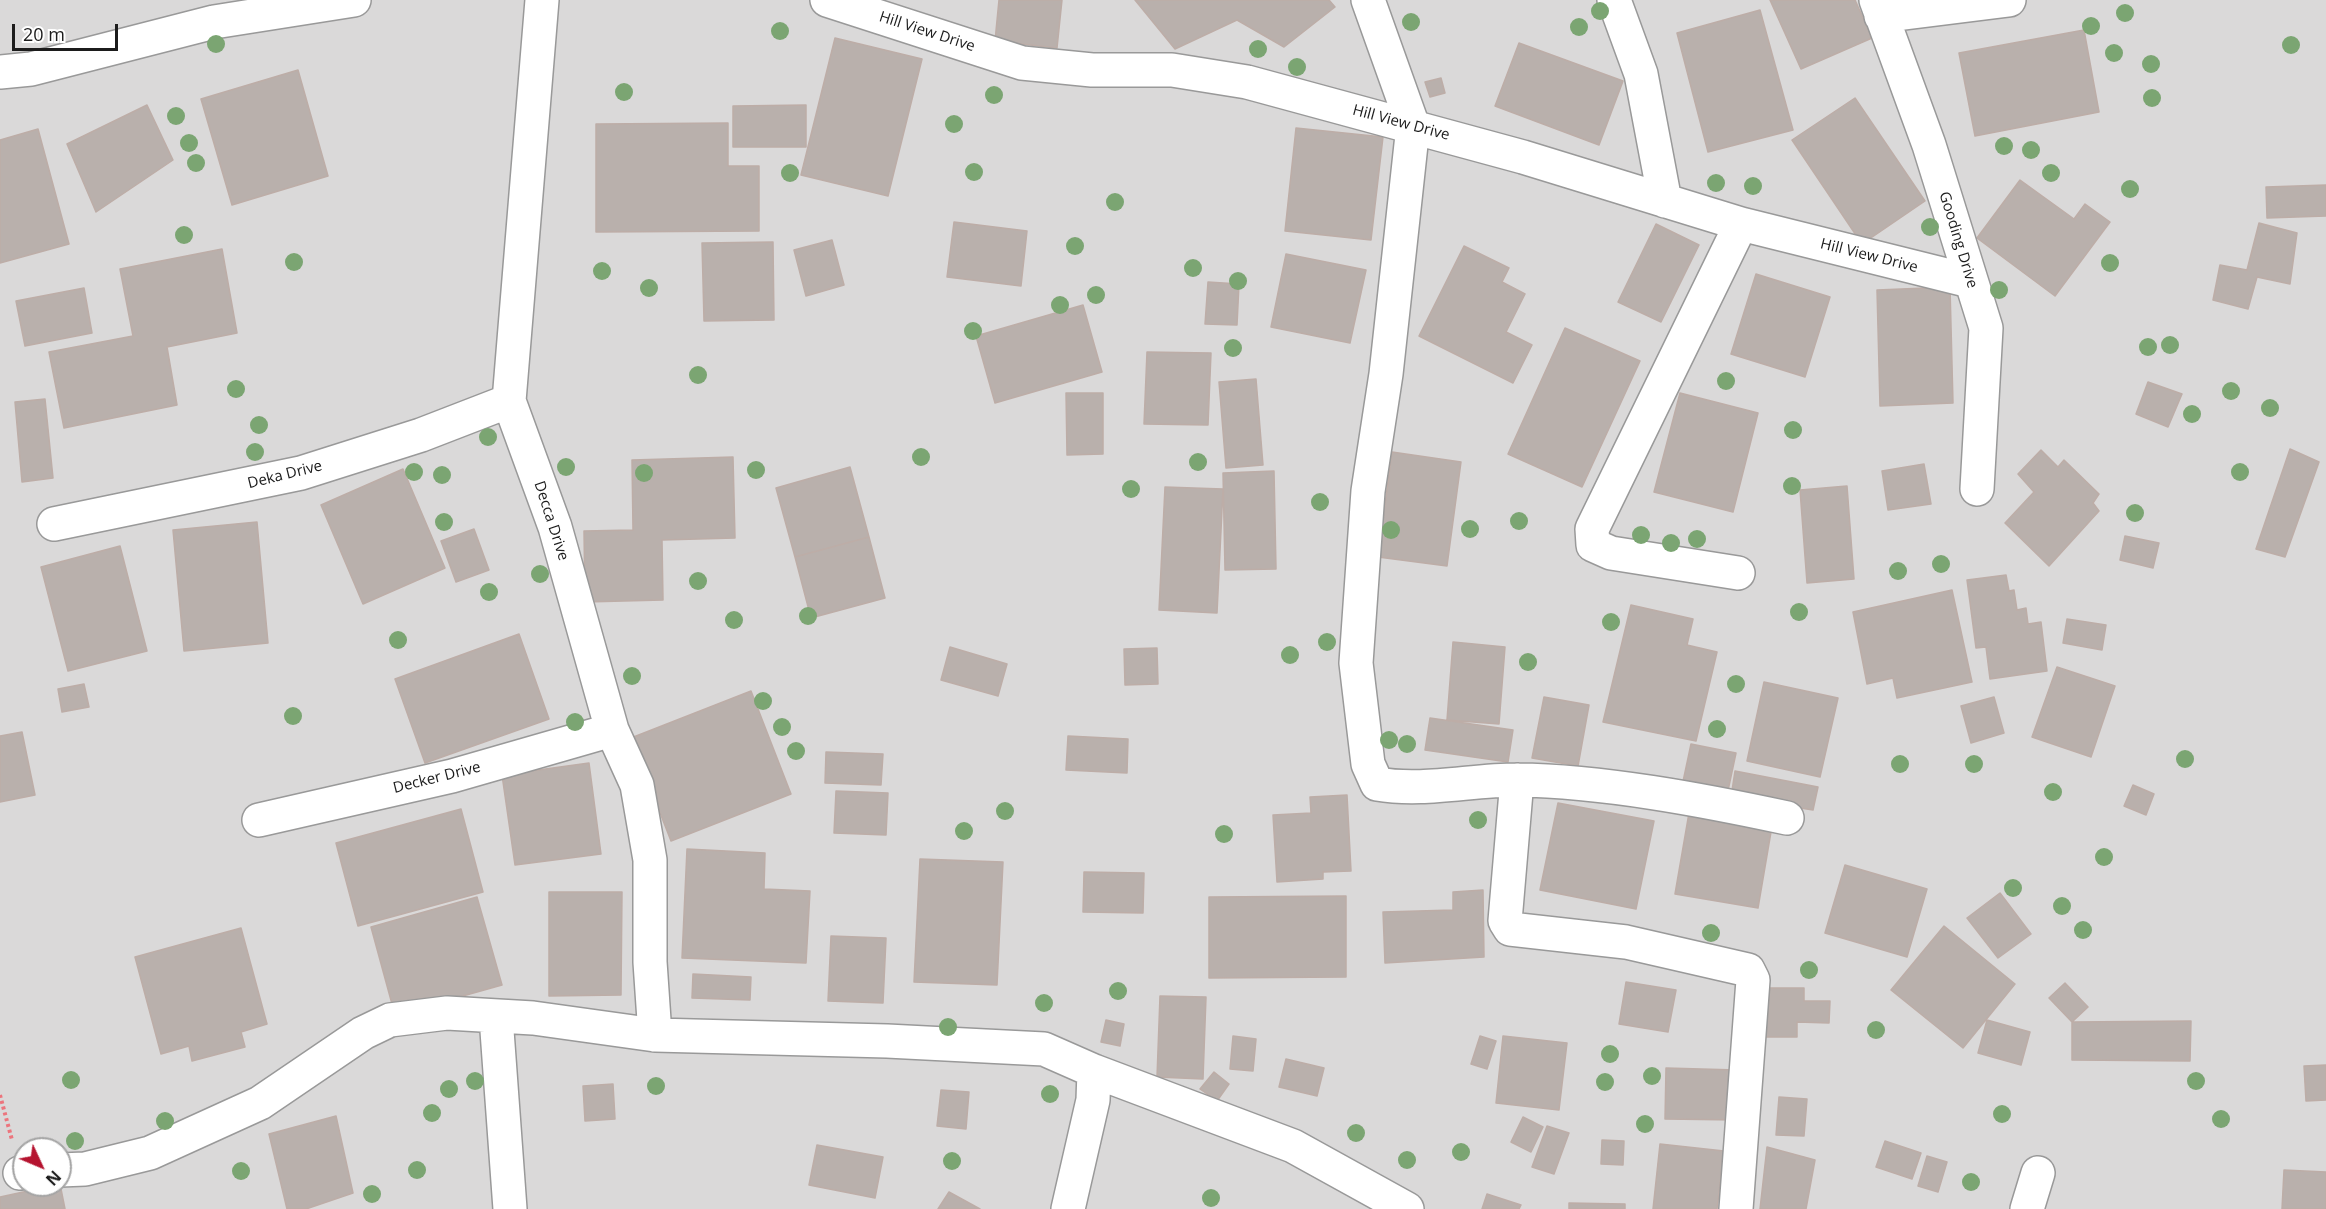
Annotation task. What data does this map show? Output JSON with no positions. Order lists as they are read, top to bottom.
{
  "streets": {
    "street": [
      "Hill View Drive",
      "Gooding Drive",
      "Deka Drive",
      "Decca Drive",
      "Decker Drive"
    ]
  },
  "crossings": [
    ["Hill View Drive", "Gooding Drive"],
    ["Deka Drive", "Decca Drive"],
    ["Decca Drive", "Decker Drive"]
  ],
  "scale_bar": "20 m",
  "north": "bottom right"
}
